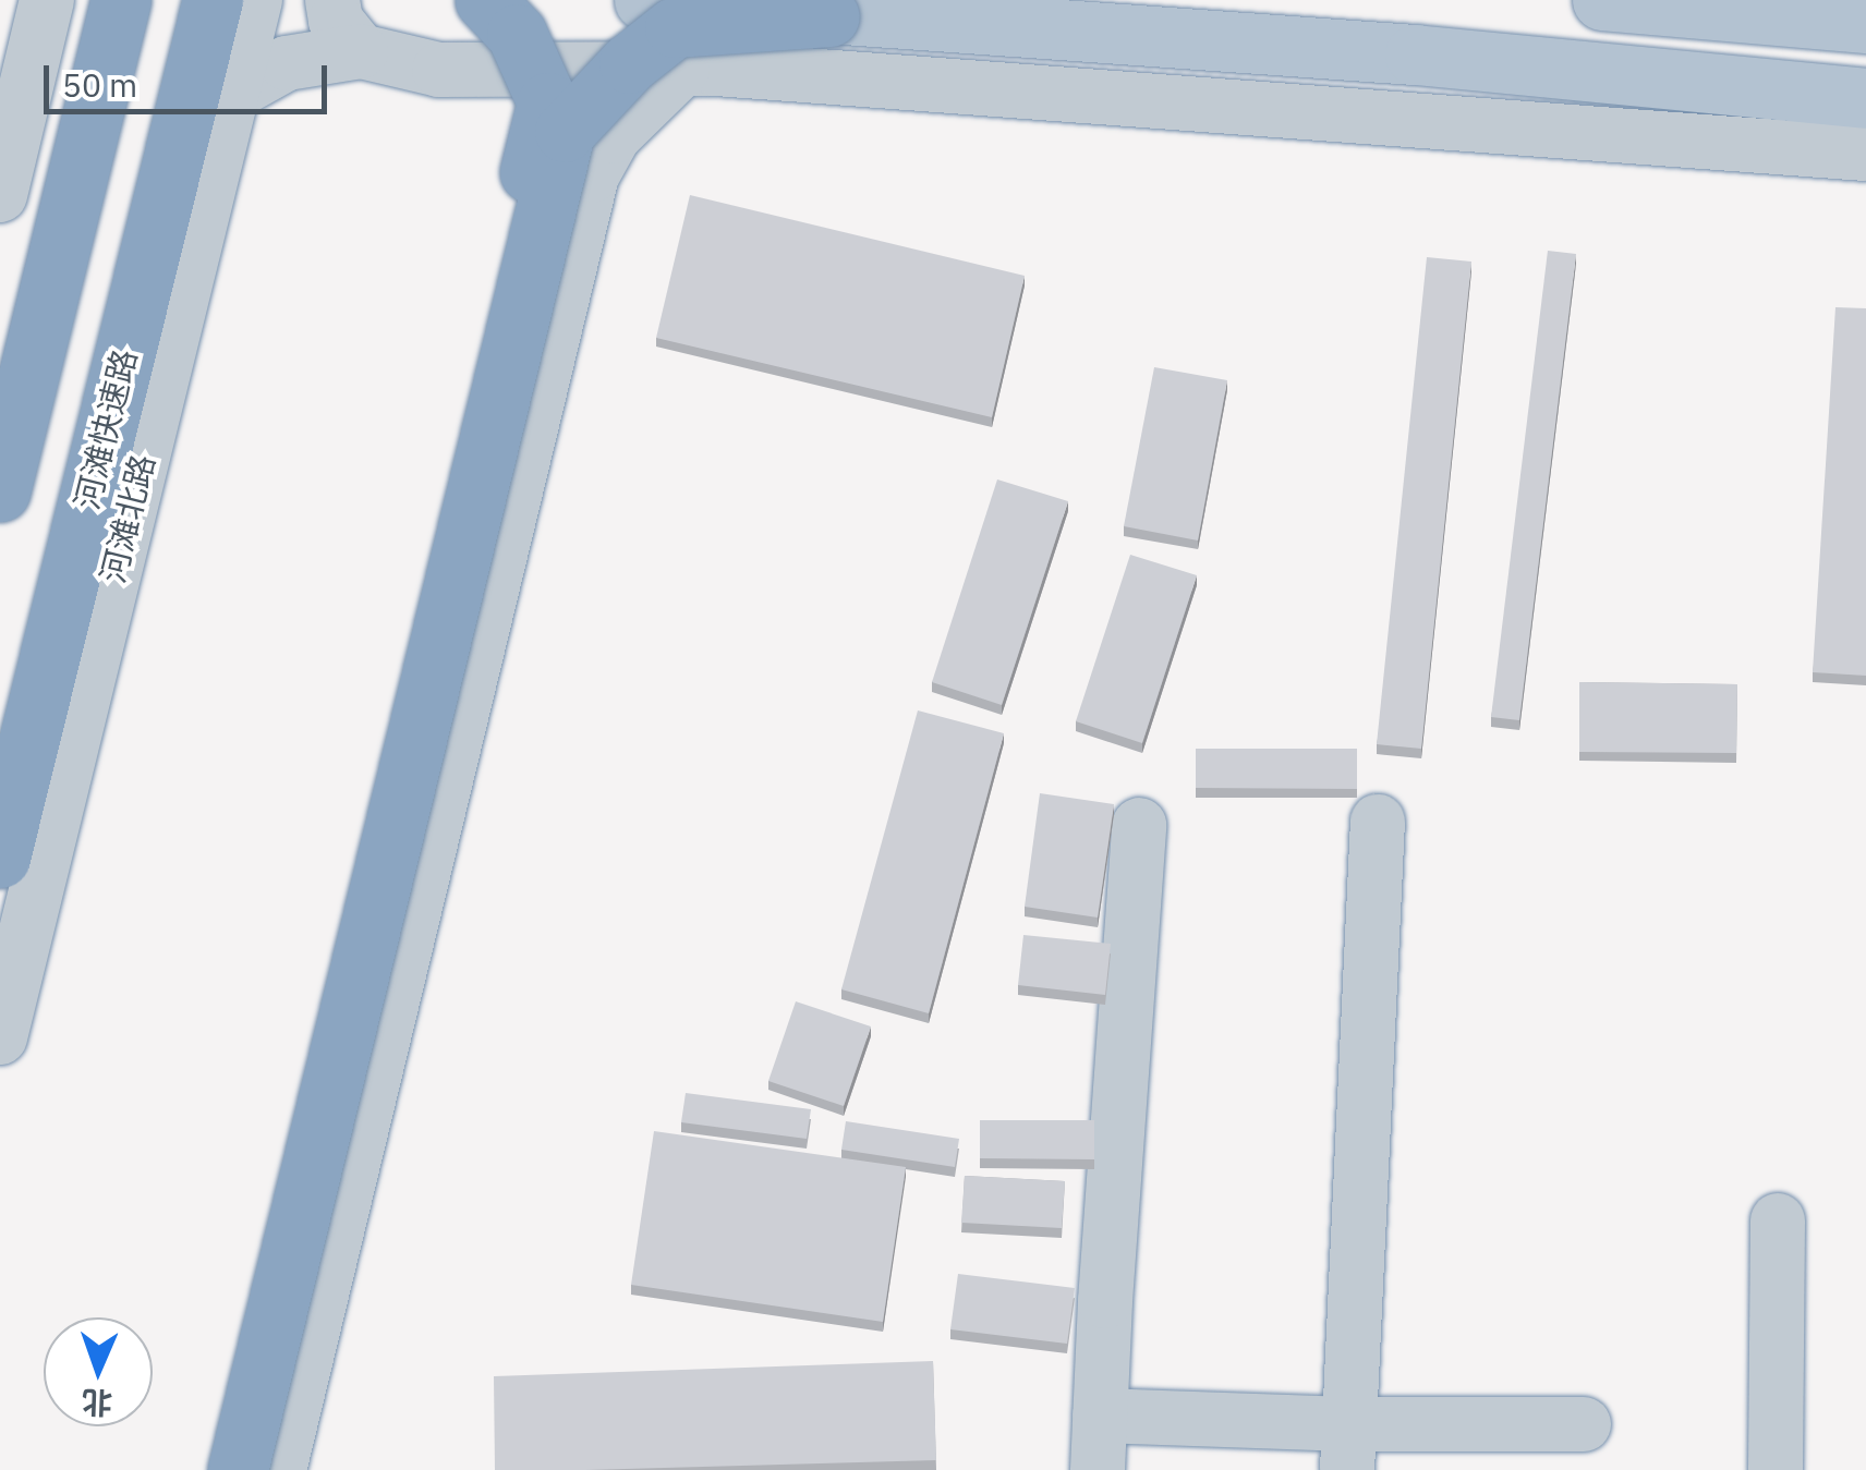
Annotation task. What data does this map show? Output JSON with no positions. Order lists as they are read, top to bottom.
{
  "streets": {
    "highway": ["河滩快速路"],
    "street": ["河滩北路"]
  },
  "scale_bar": "50 m",
  "north": "bottom"
}
